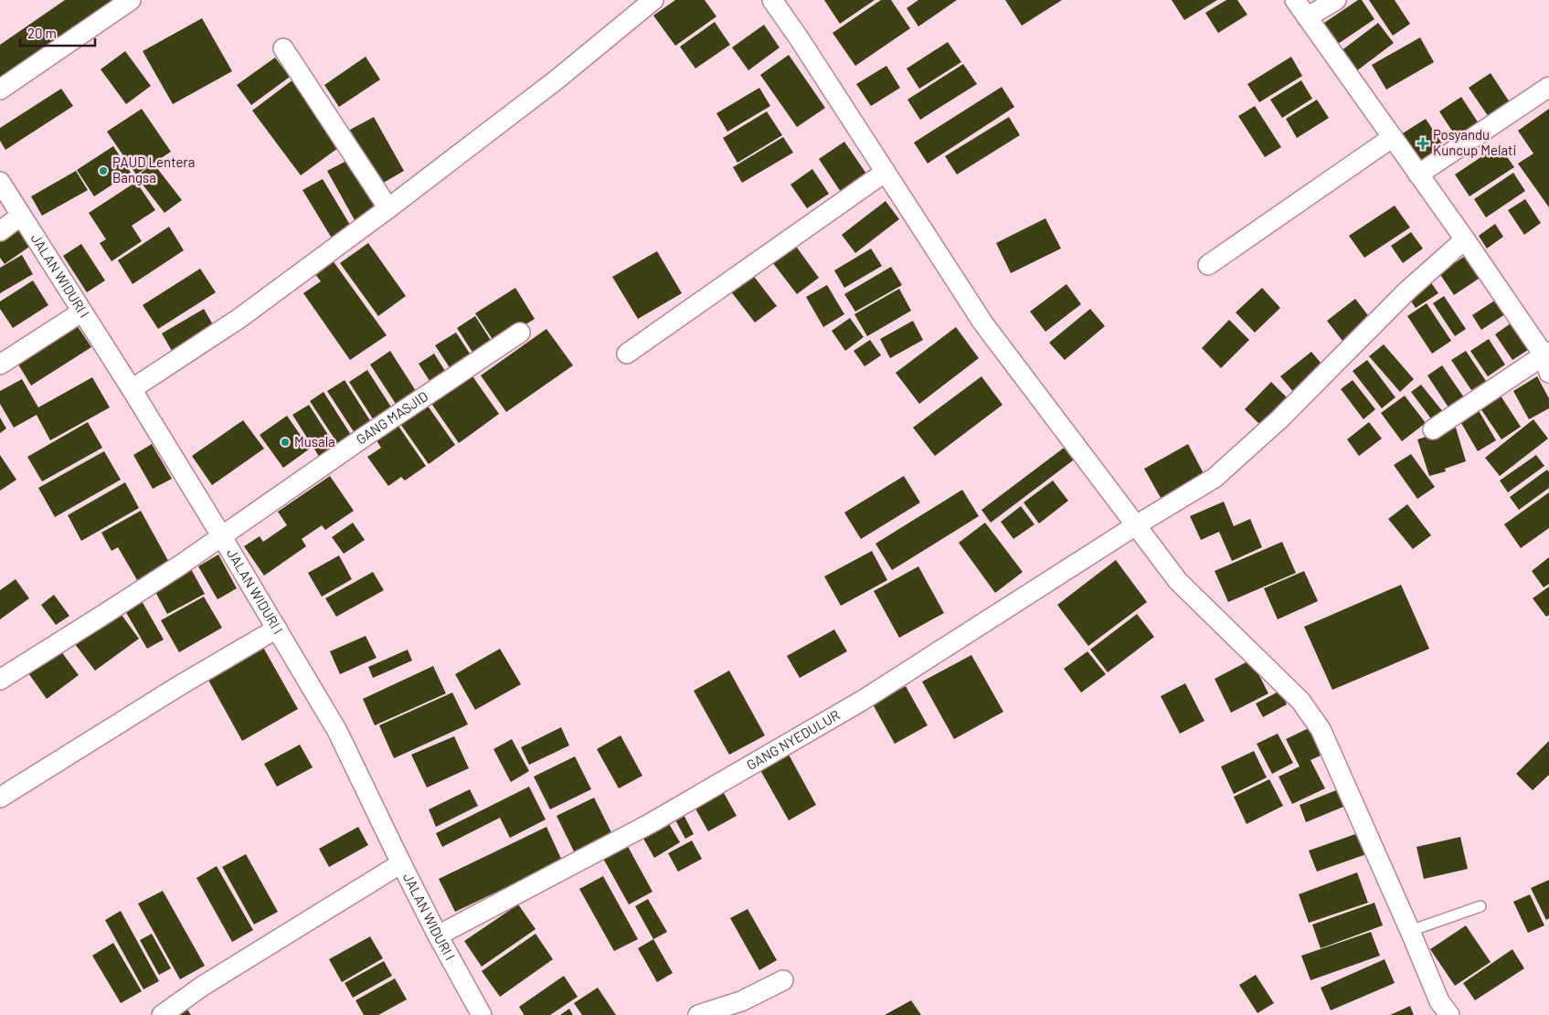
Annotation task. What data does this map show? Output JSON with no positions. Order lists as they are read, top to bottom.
{
  "streets": {
    "street": ["JALAN WIDURI I", "GANG MASJID", "GANG NYEDULUR"]
  },
  "crossings": [
    ["JALAN WIDURI I", "GANG MASJID"],
    ["JALAN WIDURI I", "GANG NYEDULUR"]
  ],
  "places": {
    "health": ["Posyandu Kuncup Melati"],
    "other": ["PAUD Lentera Bangsa", "Musala"]
  },
  "scale_bar": "20 m"
}
